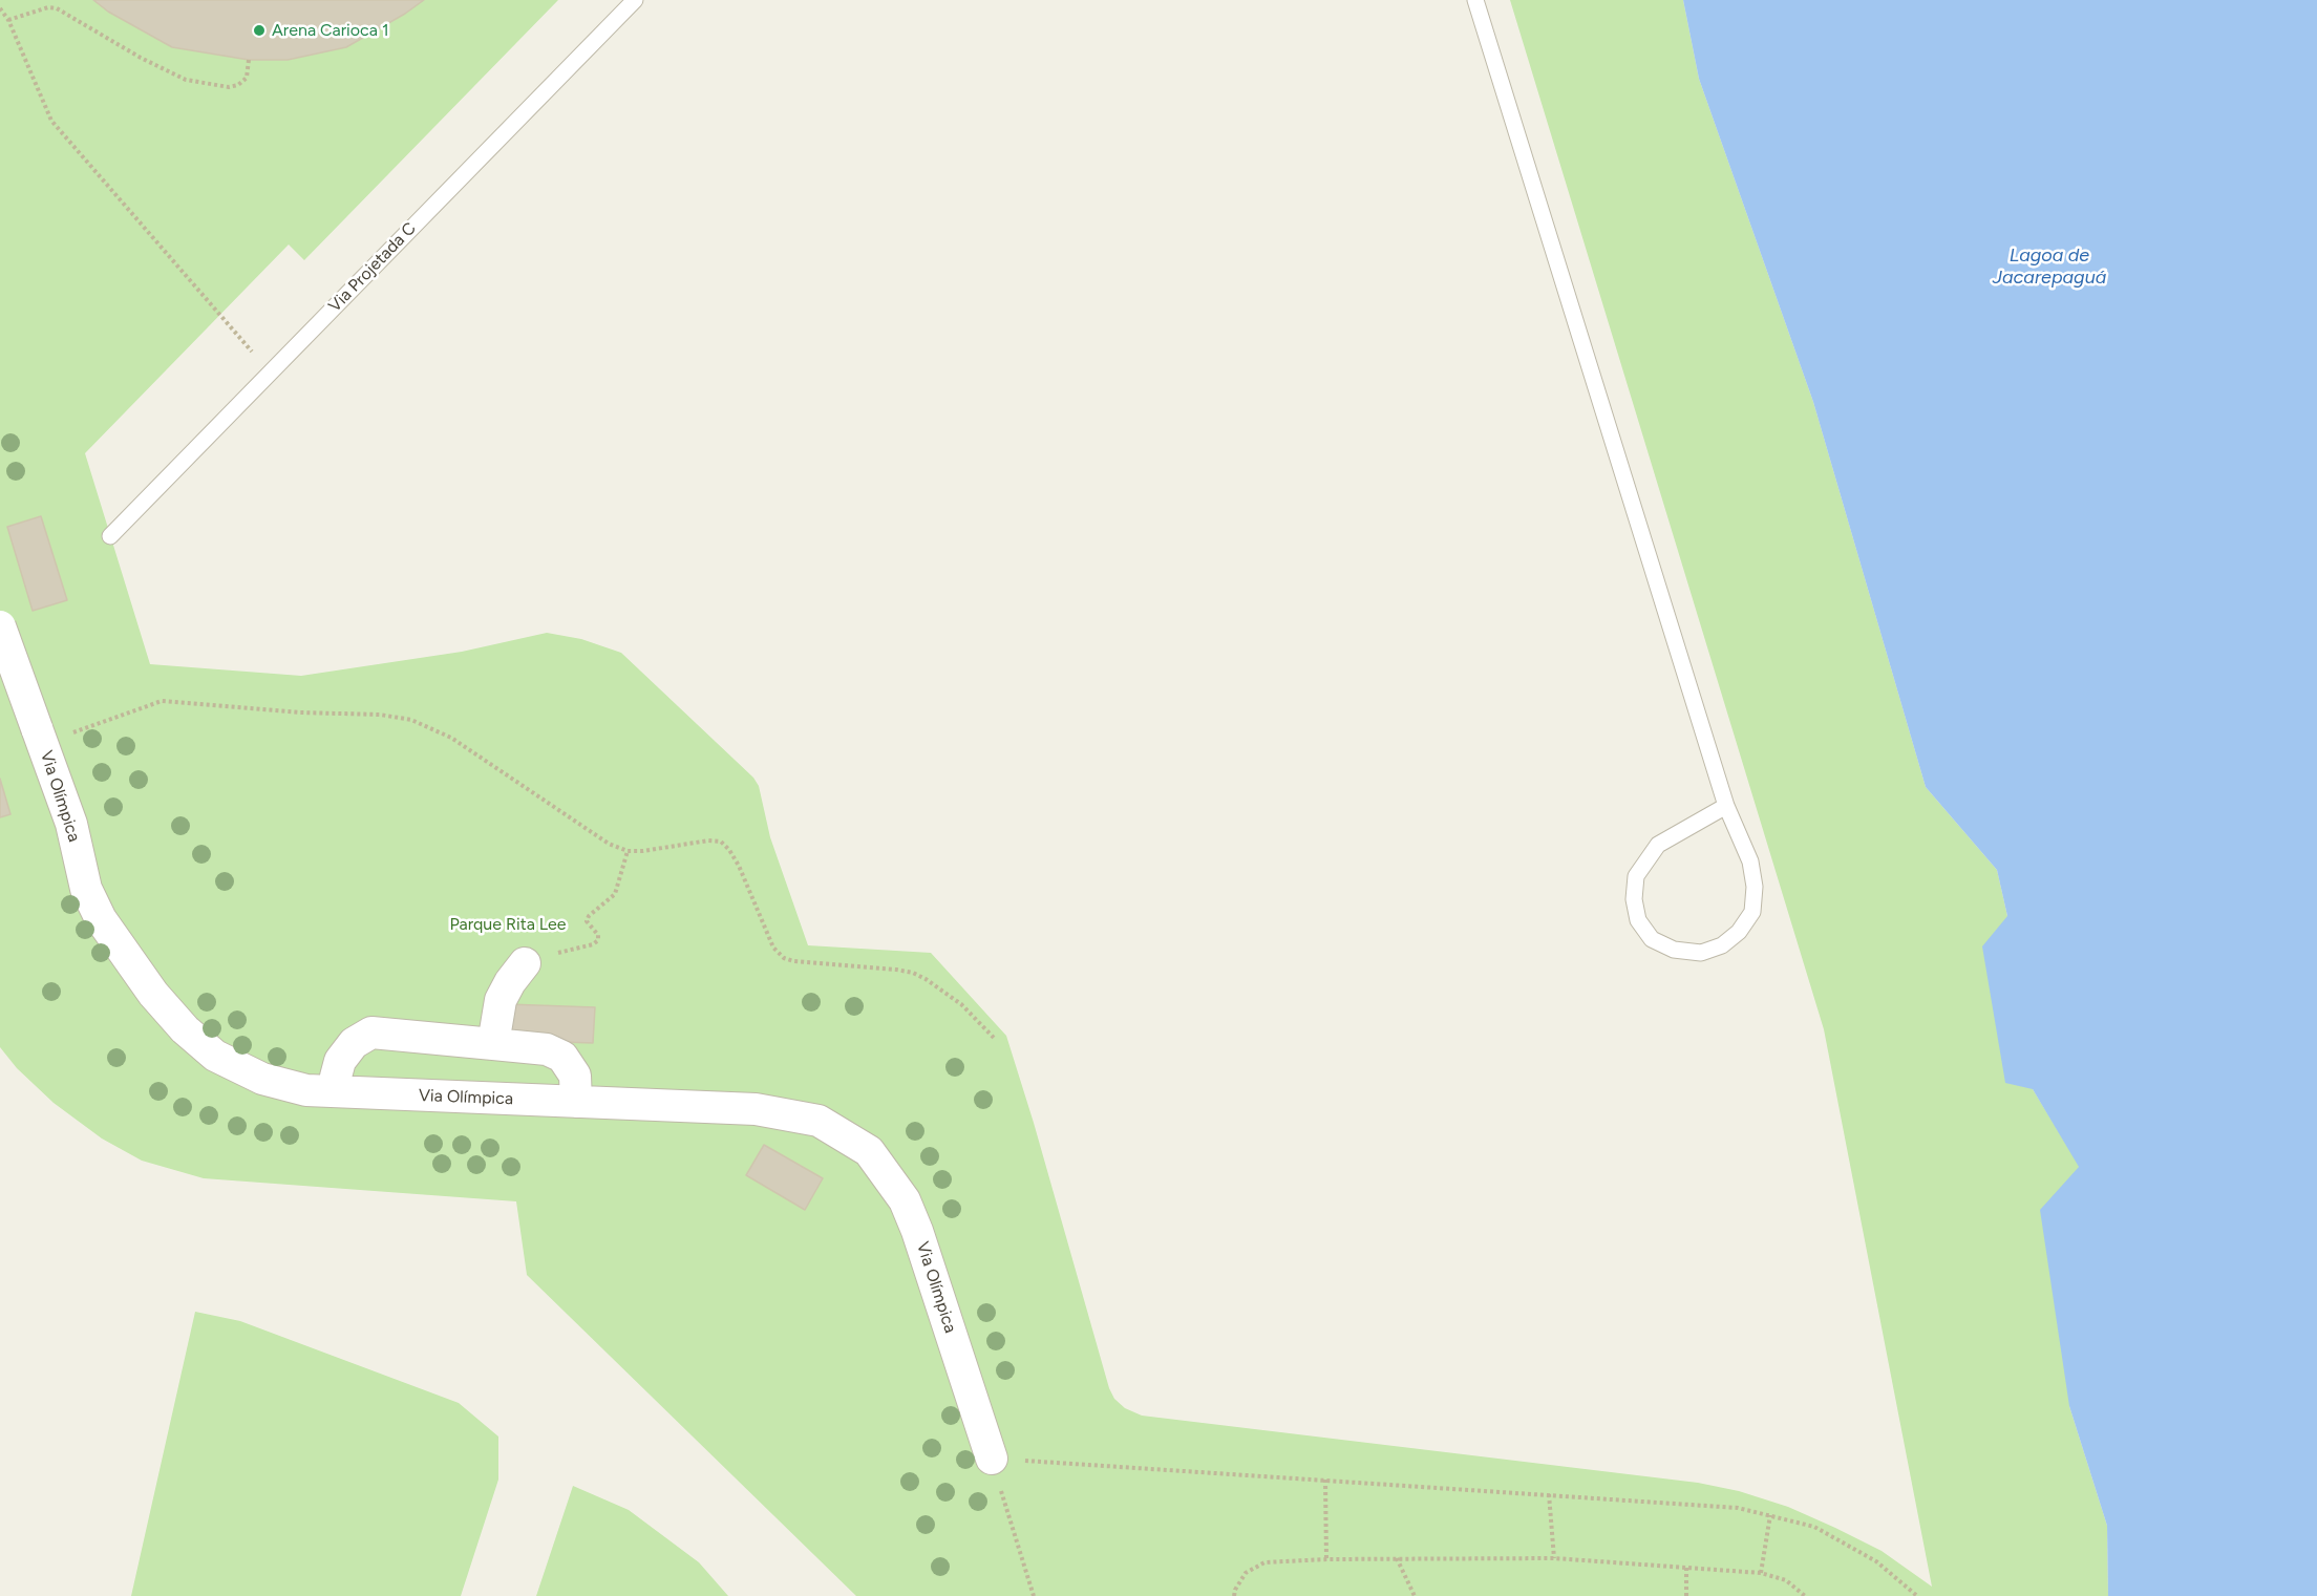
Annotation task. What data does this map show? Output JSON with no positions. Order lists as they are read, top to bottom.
{
  "streets": {
    "street": ["Via Olímpica"],
    "lane": ["Via Projetada C"]
  },
  "water": ["Lagoa de Jacarepaguá"],
  "parks": ["Parque Rita Lee"],
  "places": ["Arena Carioca 1"]
}
